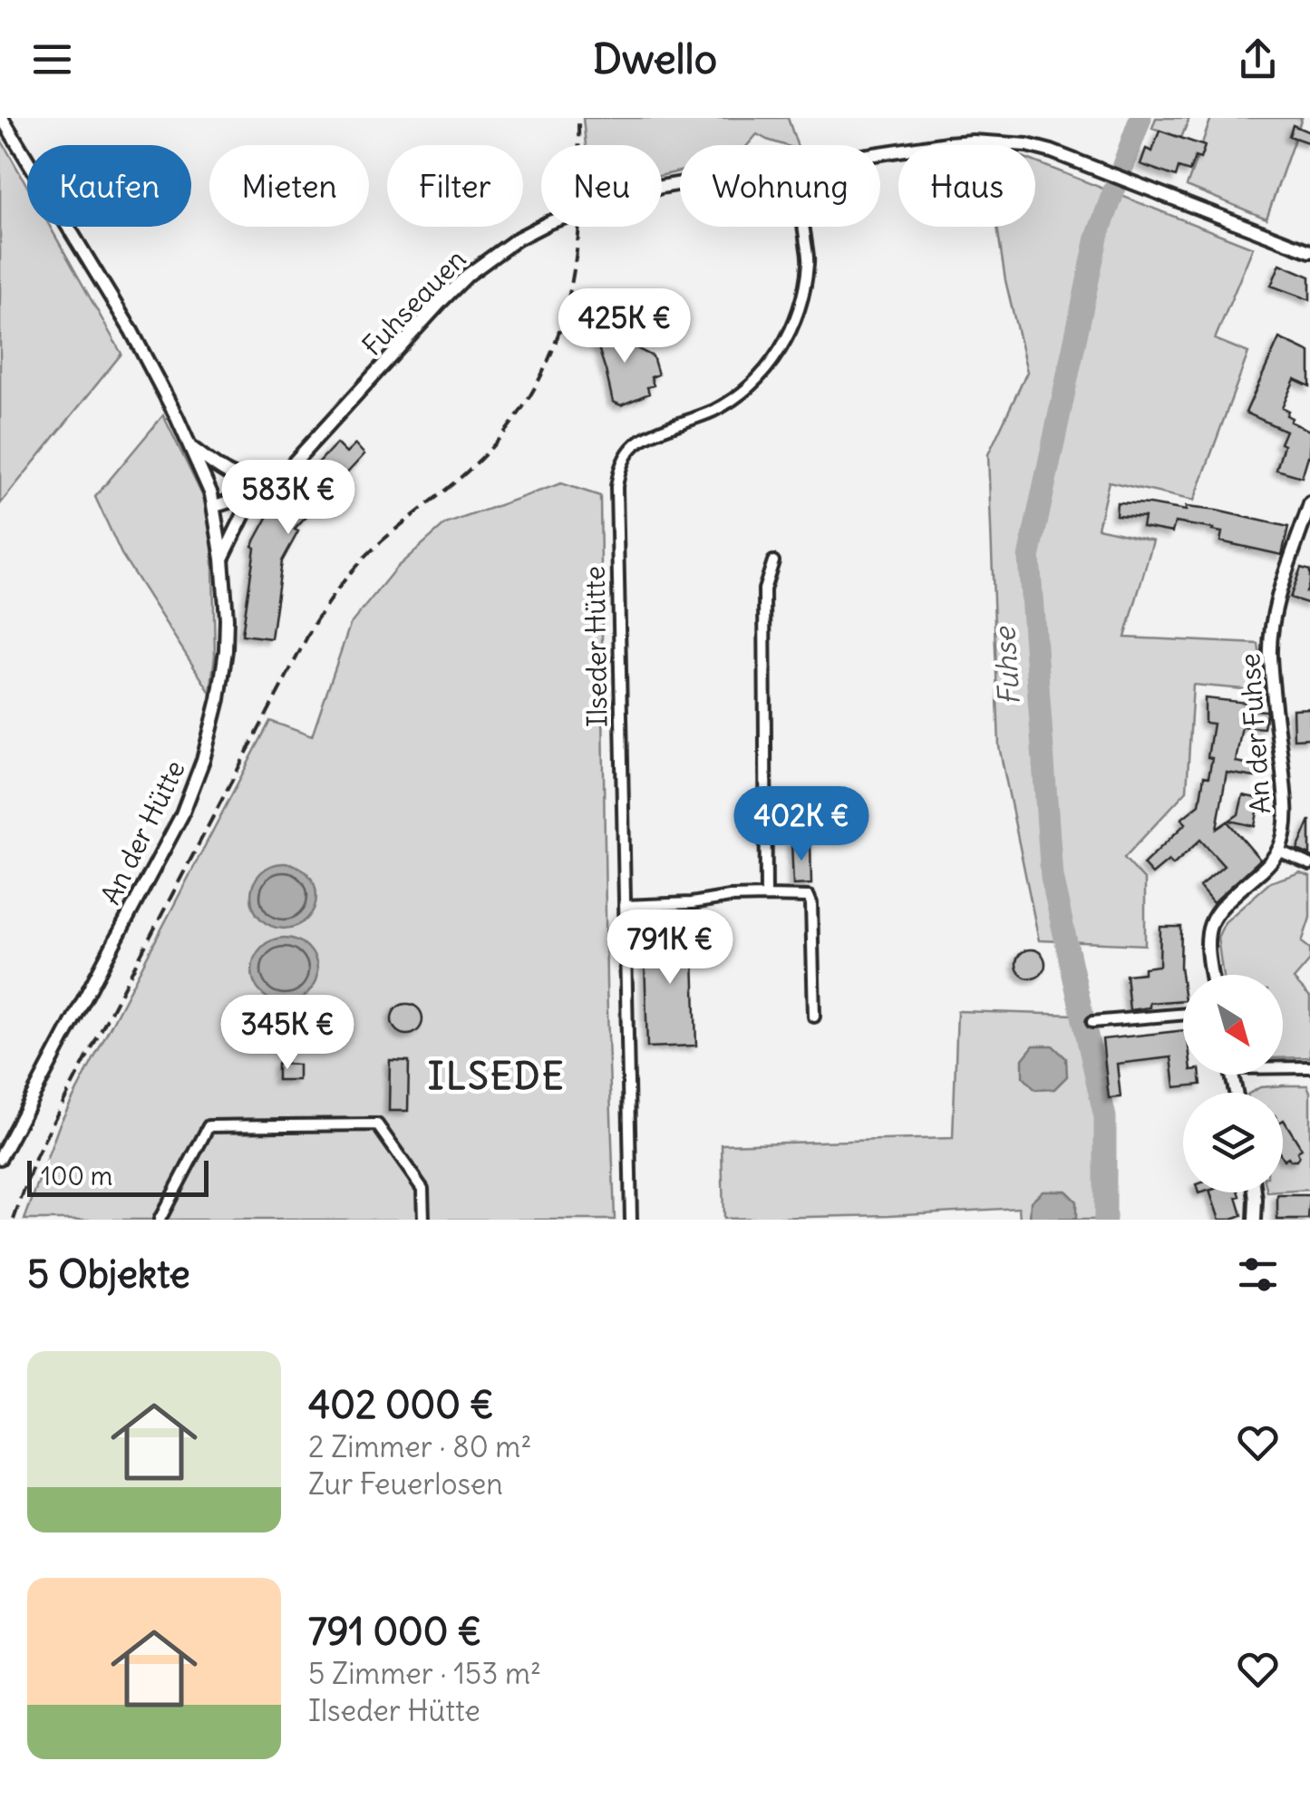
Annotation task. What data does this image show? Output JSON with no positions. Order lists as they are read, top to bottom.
{
  "streets": {
    "street": [
      "Fuhseauen",
      "Ilseder Hütte",
      "An der Fuhse",
      "An der Hütte"
    ]
  },
  "crossings": [
    ["Fuhseauen", "An der Hütte"]
  ],
  "districts": ["ILSEDE"],
  "water": ["Fuhse"],
  "scale_bar": "100 m",
  "north": "bottom right",
  "page": {
    "header": "Dwello",
    "chip": [
      "Kaufen",
      "Mieten",
      "Filter",
      "Neu",
      "Wohnung",
      "Haus"
    ],
    "price": [
      "425K €",
      "583K €",
      "402K €",
      "791K €",
      "345K €"
    ],
    "scale": "100 m",
    "heading": "5 Objekte",
    "list": [
      {
        "name": "402 000 €",
        "note": "2 Zimmer · 80 m² · Zur Feuerlosen"
      },
      {
        "name": "791 000 €",
        "note": "5 Zimmer · 153 m² · Ilseder Hütte"
      }
    ]
  }
}
